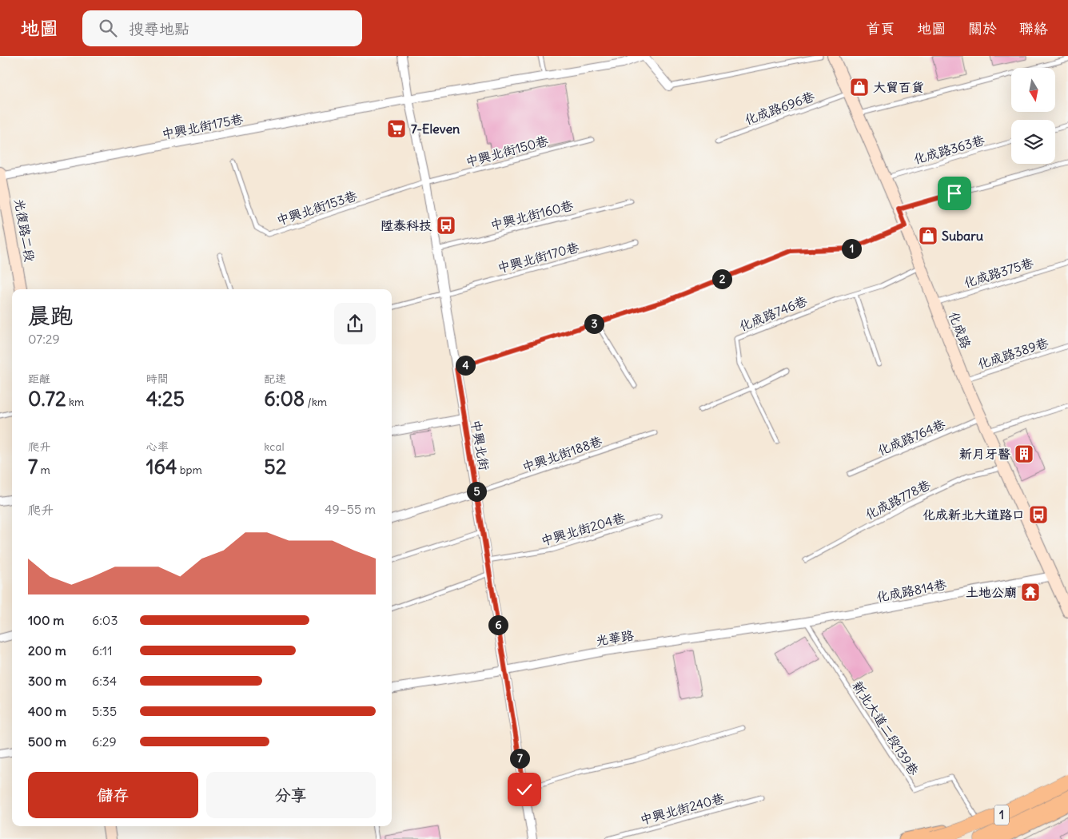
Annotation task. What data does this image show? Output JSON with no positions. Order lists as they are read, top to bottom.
{
  "streets": {
    "highway": ["1"],
    "street": [
      "中興北街175巷",
      "光復路二段",
      "化成路",
      "中興北街",
      "化成路814巷",
      "光華路"
    ],
    "lane": [
      "化成路696巷",
      "化成路363巷",
      "中興北街150巷",
      "中興北街153巷",
      "中興北街160巷",
      "中興北街170巷",
      "化成路375巷",
      "化成路746巷",
      "化成路389巷",
      "化成路764巷",
      "中興北街188巷",
      "化成路778巷",
      "中興北街204巷",
      "新北大道二段139巷",
      "中興北街240巷"
    ]
  },
  "crossings": [
    ["化成路696巷", "化成路"],
    ["中興北街175巷", "光復路二段"],
    ["中興北街175巷", "中興北街"],
    ["化成路363巷", "化成路"],
    ["中興北街150巷", "中興北街153巷"],
    ["中興北街150巷", "中興北街"],
    ["中興北街153巷", "中興北街"],
    ["中興北街160巷", "中興北街"],
    ["中興北街170巷", "中興北街"],
    ["化成路375巷", "化成路"],
    ["化成路746巷", "化成路"],
    ["化成路", "化成路389巷"],
    ["化成路", "化成路764巷"],
    ["化成路", "化成路778巷"],
    ["化成路", "化成路814巷"],
    ["中興北街", "中興北街188巷"],
    ["中興北街", "中興北街204巷"],
    ["中興北街", "光華路"],
    ["化成路814巷", "光華路"],
    ["光華路", "新北大道二段139巷"],
    ["新北大道二段139巷", "1"]
  ],
  "places": {
    "shop": ["大貿百貨", "Subaru"],
    "supermarket": ["7-Eleven"],
    "bus stop": ["陞泰科技", "化成新北大道路口"],
    "building": ["新月牙醫"],
    "temple": ["土地公廟"]
  },
  "north": "bottom",
  "page": {
    "header": "地圖",
    "search": "搜尋地點",
    "nav": [
      "首頁",
      "地圖",
      "關於",
      "聯絡"
    ],
    "pins": [
      "1",
      "2",
      "3",
      "4",
      "5",
      "6",
      "7"
    ],
    "heading": ["晨跑", "07:29"],
    "stats": [
      ["距離", "0.72 km"],
      ["時間", "4:25"],
      ["配速", "6:08 /km"],
      ["爬升", "7 m"],
      ["心率", "164 bpm"],
      ["kcal", "52"]
    ],
    "chart": ["爬升", "49–55 m"],
    "list": [
      {
        "name": "100 m",
        "note": "6:03"
      },
      {
        "name": "200 m",
        "note": "6:11"
      },
      {
        "name": "300 m",
        "note": "6:34"
      },
      {
        "name": "400 m",
        "note": "5:35"
      },
      {
        "name": "500 m",
        "note": "6:29"
      }
    ],
    "buttons": ["儲存", "分享"]
  }
}
